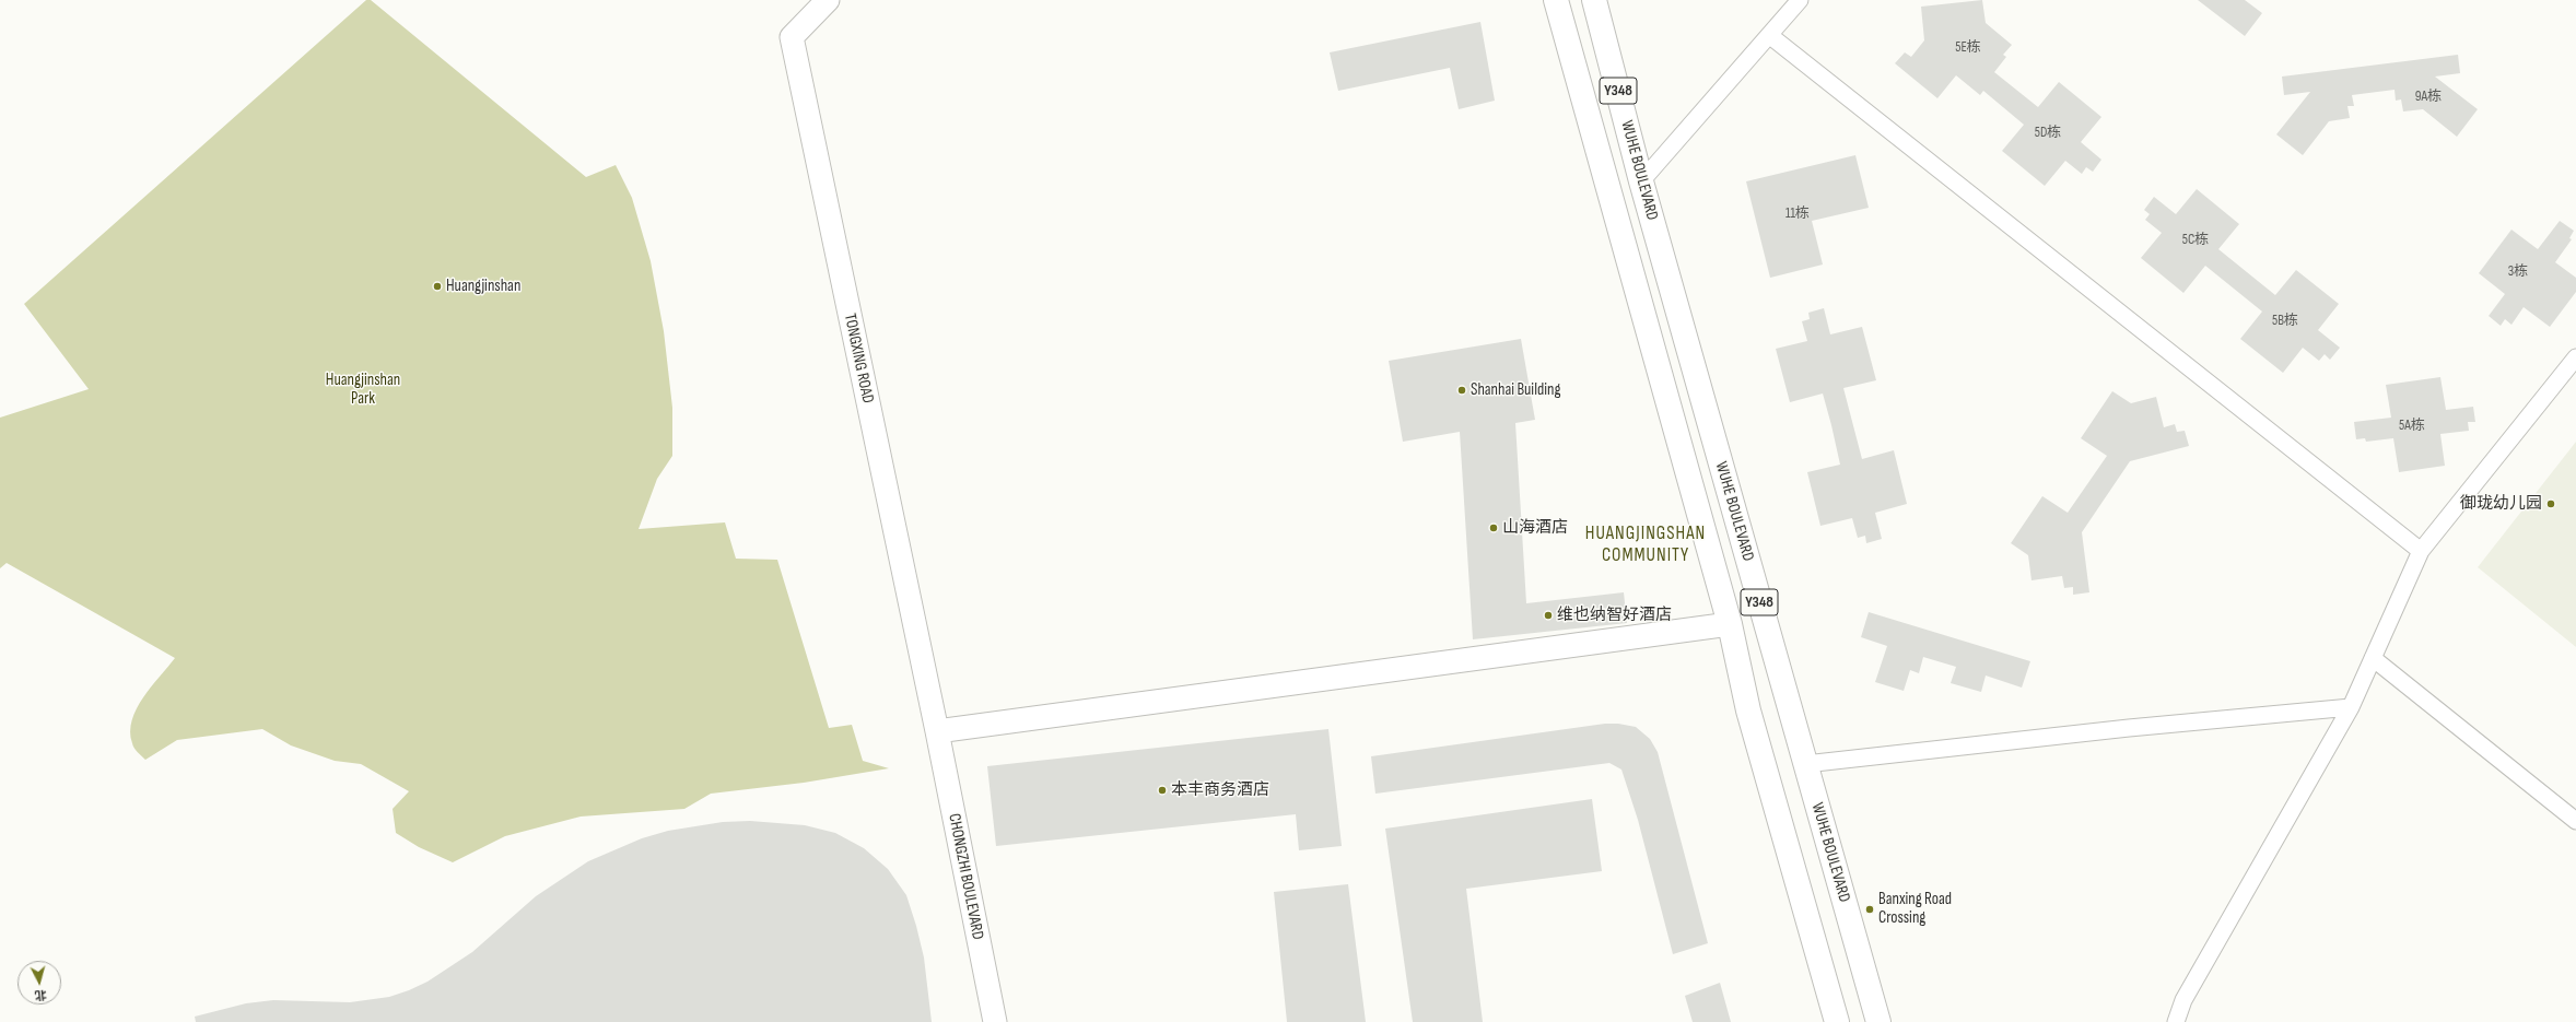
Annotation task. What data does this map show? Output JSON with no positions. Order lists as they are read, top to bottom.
{
  "streets": {
    "main road": ["Y348", "WUHE BOULEVARD"],
    "street": ["TONGXING ROAD", "CHONGZHI BOULEVARD"]
  },
  "crossings": [
    ["TONGXING ROAD", "CHONGZHI BOULEVARD"]
  ],
  "districts": ["HUANGJINGSHAN COMMUNITY"],
  "parks": ["Huangjinshan Park"],
  "places": [
    "Huangjinshan",
    "Shanhai Building",
    "御珑幼儿园",
    "山海酒店",
    "维也纳智好酒店",
    "本丰商务酒店",
    "Banxing Road Crossing"
  ],
  "house_numbers": [
    "5E栋",
    "9A栋",
    "5D栋",
    "11栋",
    "5C栋",
    "3栋",
    "5B栋",
    "5A栋"
  ],
  "north": "bottom"
}
